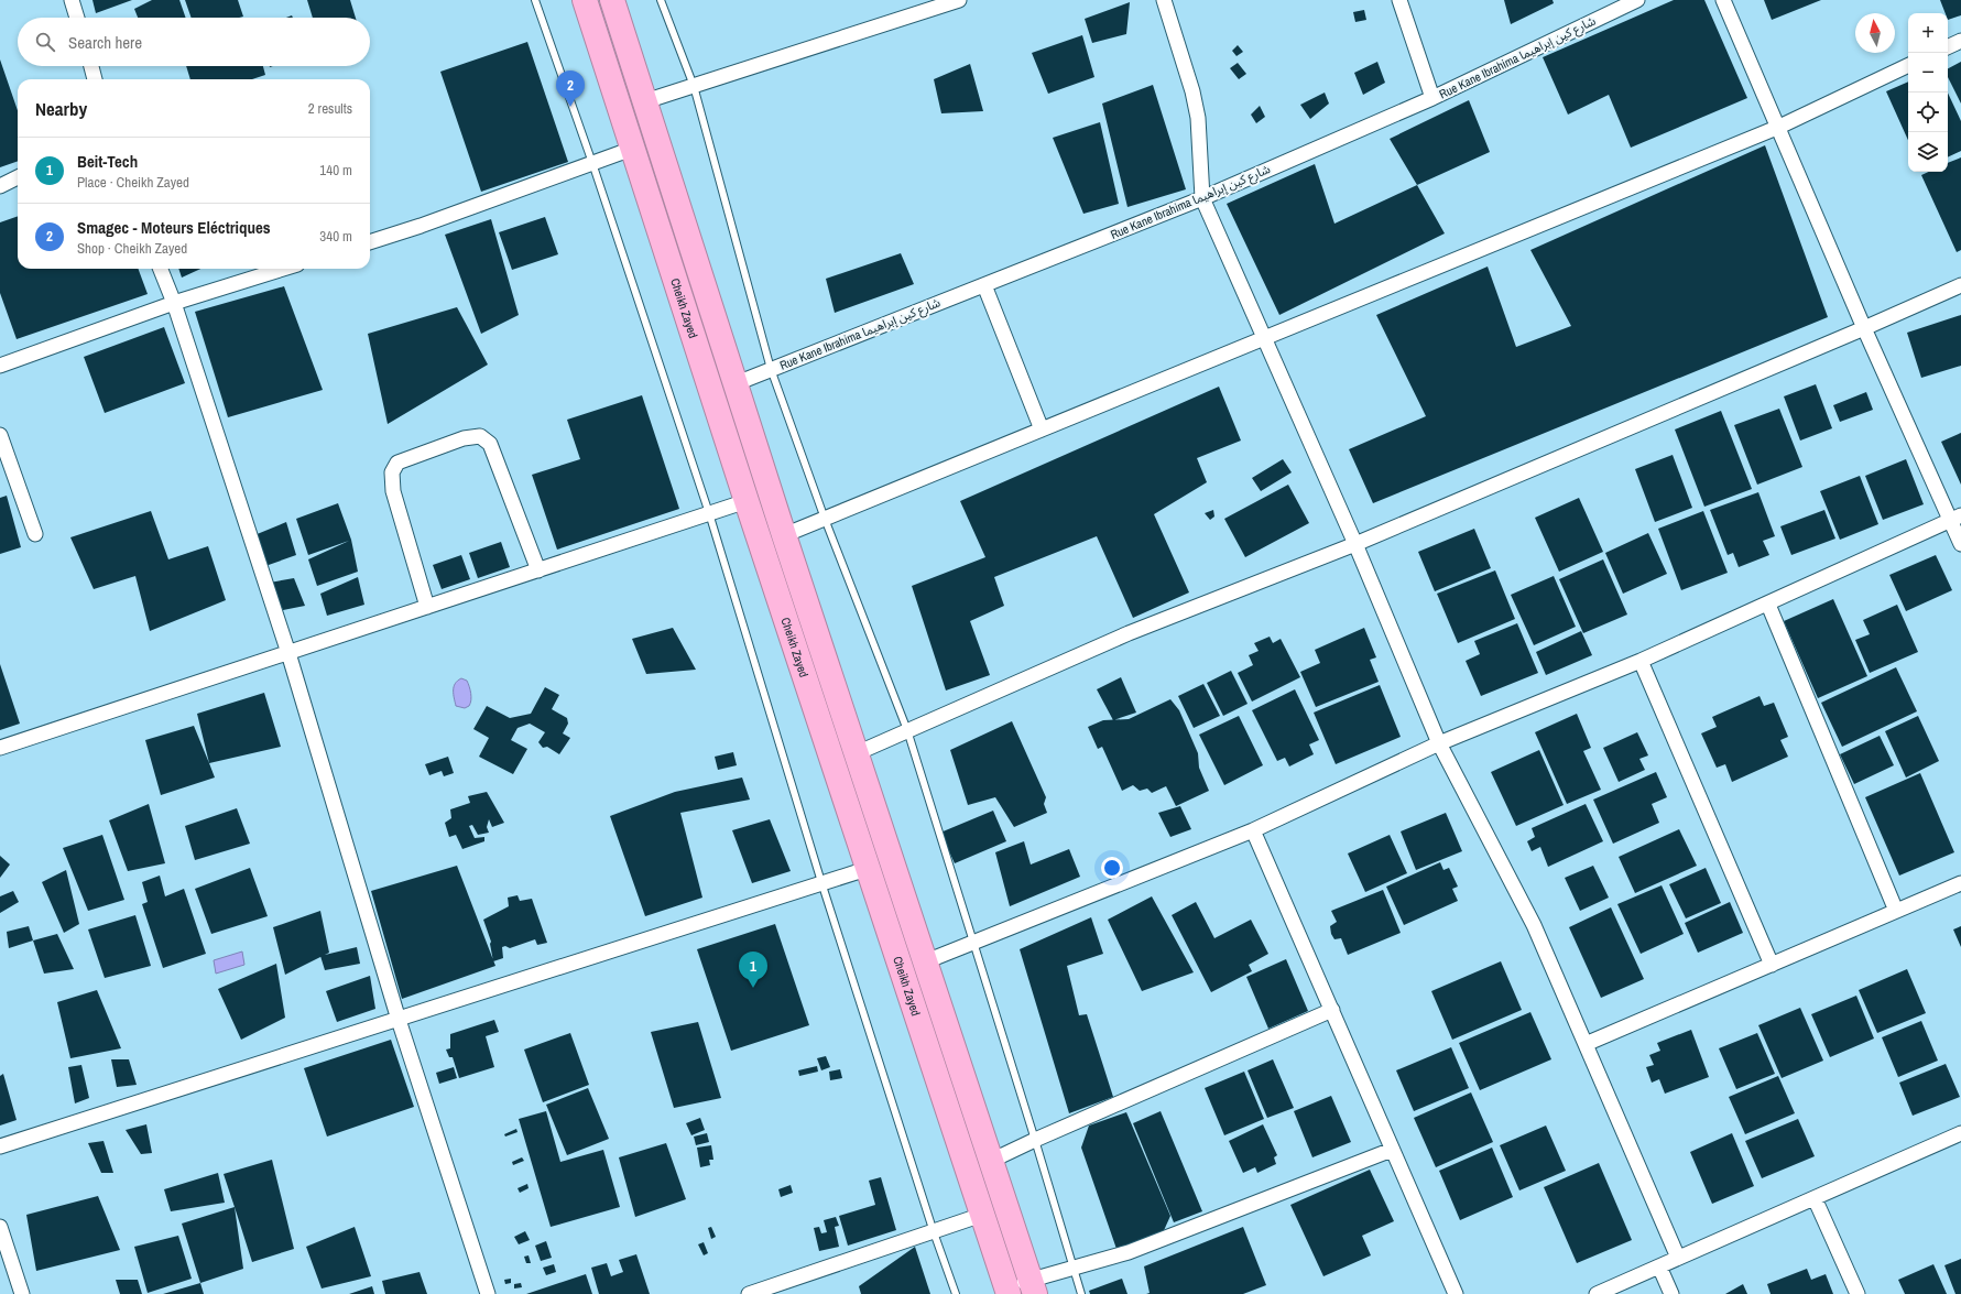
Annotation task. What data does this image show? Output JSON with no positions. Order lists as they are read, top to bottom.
{
  "streets": {
    "highway": ["Cheikh Zayed"],
    "street": ["Rue Kane Ibrahima شارع كين إبراهيما"]
  },
  "crossings": [
    ["Rue Kane Ibrahima شارع كين إبراهيما", "Cheikh Zayed"]
  ],
  "north": "top",
  "page": {
    "map_buttons": ["+", "−"],
    "search": "Search here",
    "pins": ["2", "1"],
    "heading": ["Nearby", "2 results"],
    "list": [
      {
        "mark": "1",
        "name": "Beit-Tech",
        "note": "Place · Cheikh Zayed",
        "value": "140 m"
      },
      {
        "mark": "2",
        "name": "Smagec - Moteurs Eléctriques",
        "note": "Shop · Cheikh Zayed",
        "value": "340 m"
      }
    ]
  }
}
